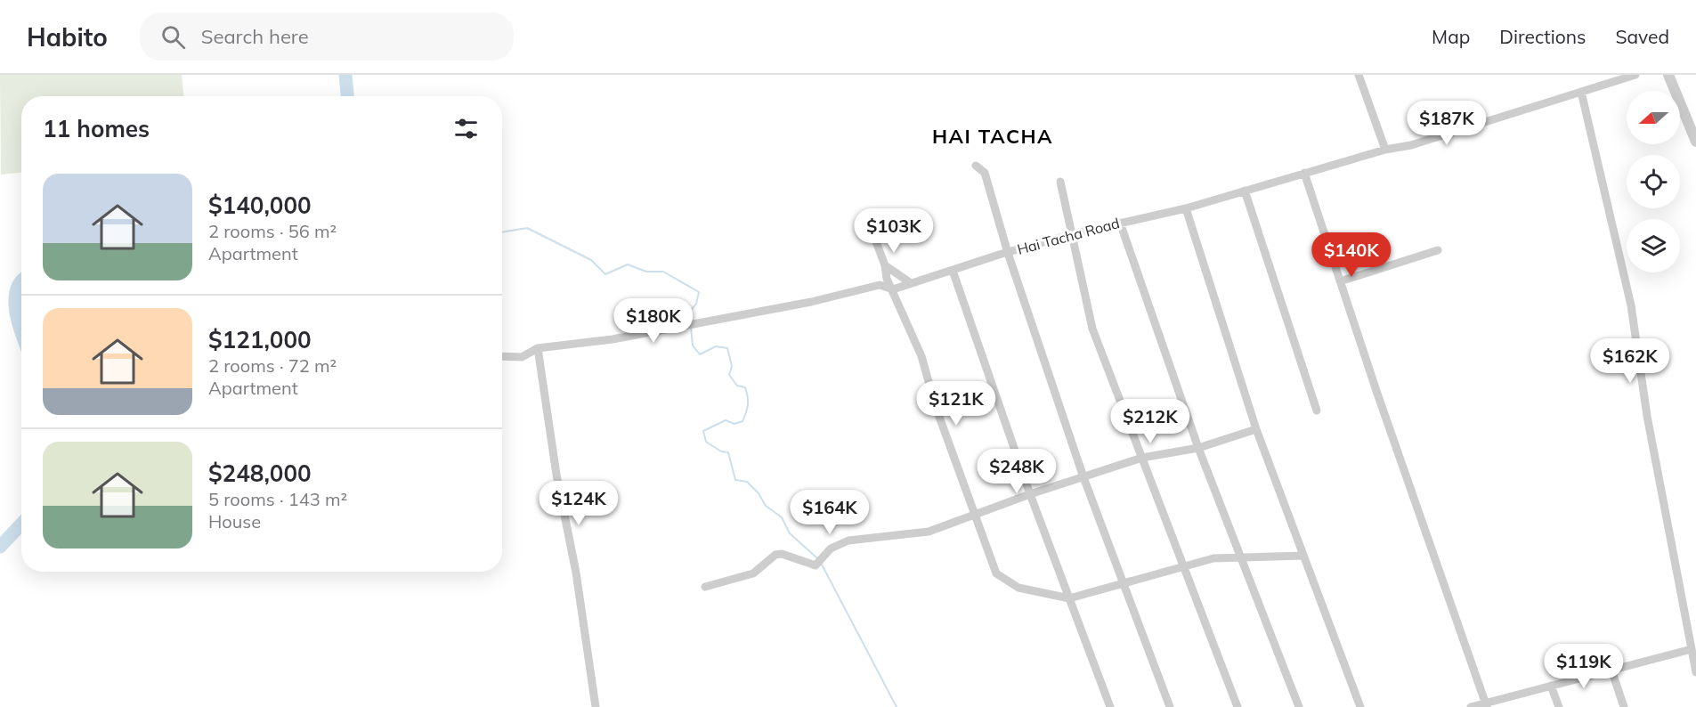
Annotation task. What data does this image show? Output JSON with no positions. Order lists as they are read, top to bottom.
{
  "streets": {
    "street": ["Hai Tacha Road"]
  },
  "districts": ["HAI TACHA"],
  "north": "left",
  "page": {
    "header": "Habito",
    "search": "Search here",
    "nav": ["Map", "Directions", "Saved"],
    "heading": "11 homes",
    "price": [
      "$187K",
      "$103K",
      "$140K",
      "$180K",
      "$162K",
      "$121K",
      "$212K",
      "$248K",
      "$124K",
      "$164K",
      "$119K"
    ],
    "list": [
      {
        "name": "$140,000",
        "note": "2 rooms · 56 m² · Apartment"
      },
      {
        "name": "$121,000",
        "note": "2 rooms · 72 m² · Apartment"
      },
      {
        "name": "$248,000",
        "note": "5 rooms · 143 m² · House"
      }
    ]
  }
}
